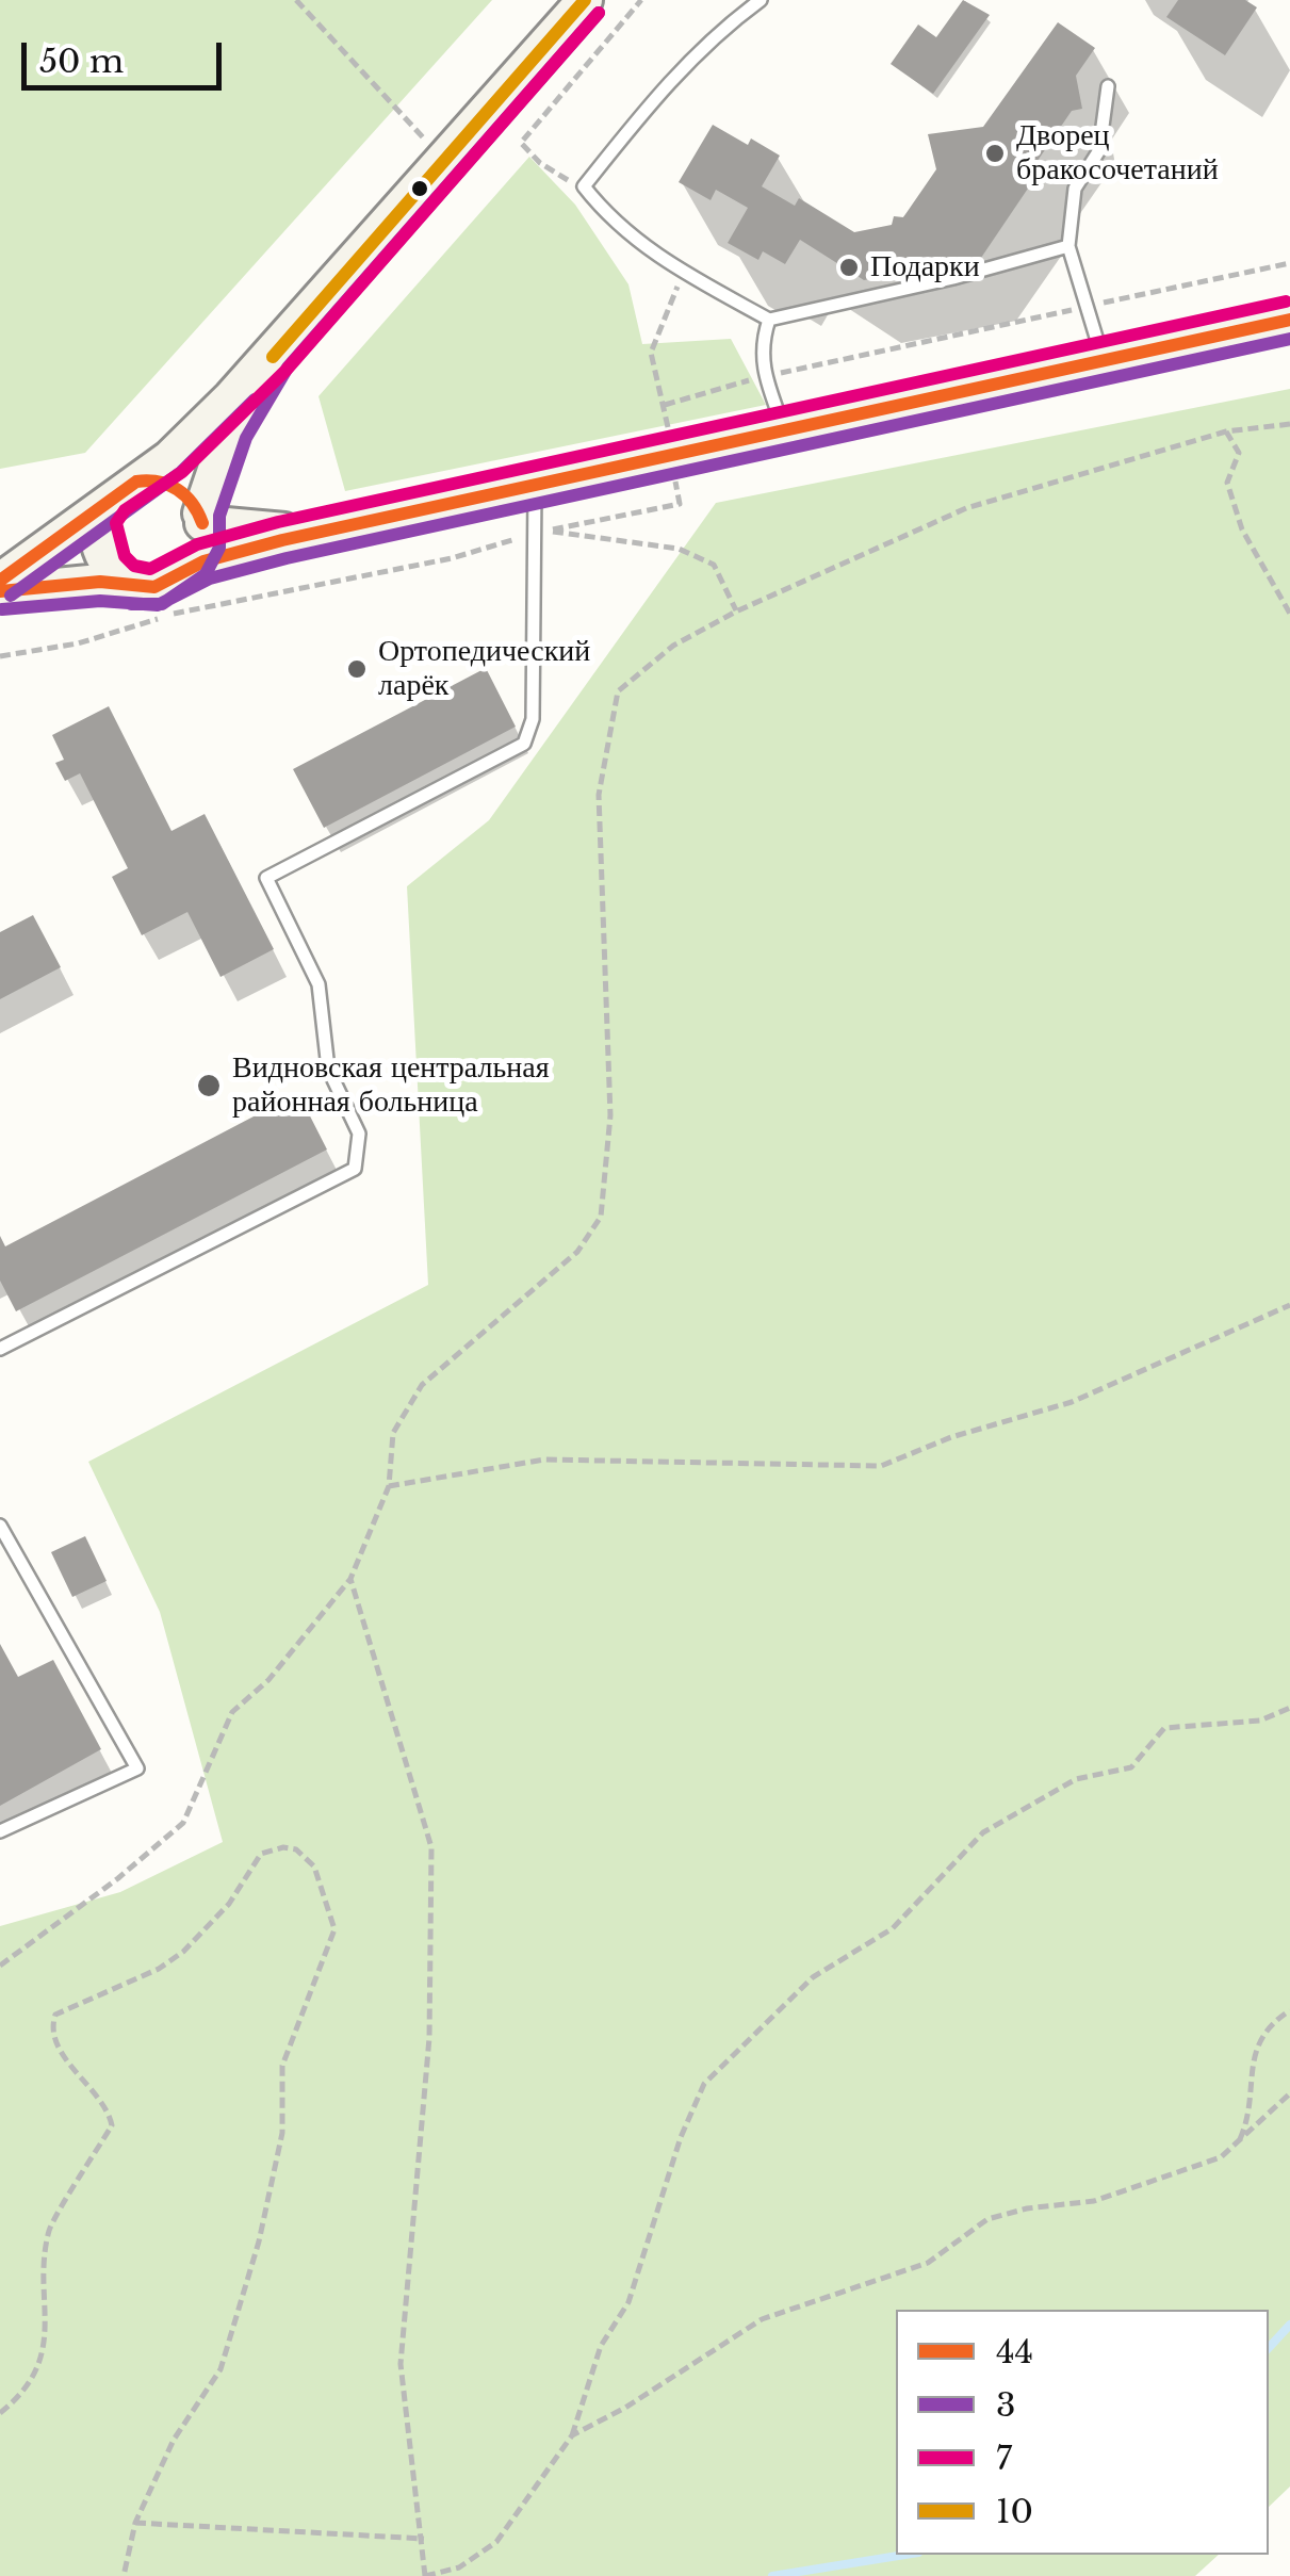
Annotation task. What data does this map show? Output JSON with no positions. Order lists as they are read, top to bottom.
{
  "places": [
    "Дворец бракосочетаний",
    "Подарки",
    "Ортопедический ларёк",
    "Видновская центральная районная больница"
  ],
  "lines": [
    "transit line 10",
    "transit line 3",
    "transit line 7",
    "transit line 44"
  ],
  "legend": [
    "44",
    "3",
    "7",
    "10"
  ],
  "scale_bar": "50 m"
}
